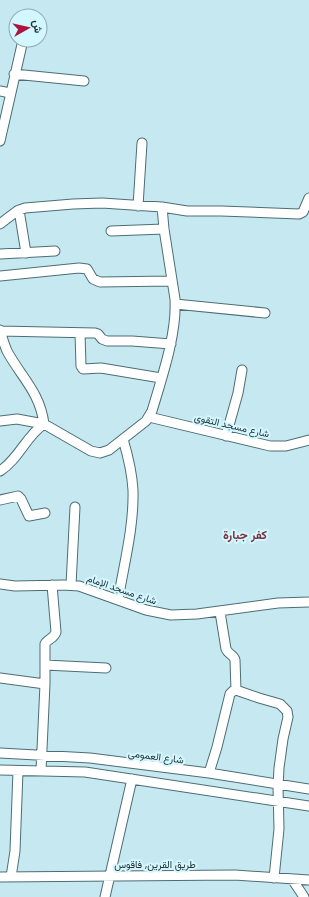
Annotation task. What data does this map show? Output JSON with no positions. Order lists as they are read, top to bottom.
{
  "streets": {
    "street": [
      "شارع مسجد التقوى",
      "شارع مسجد الإمام",
      "شارع العمومى",
      "طريق القرين, فاقوس"
    ]
  },
  "districts": ["كفر جبارة"],
  "north": "right"
}
